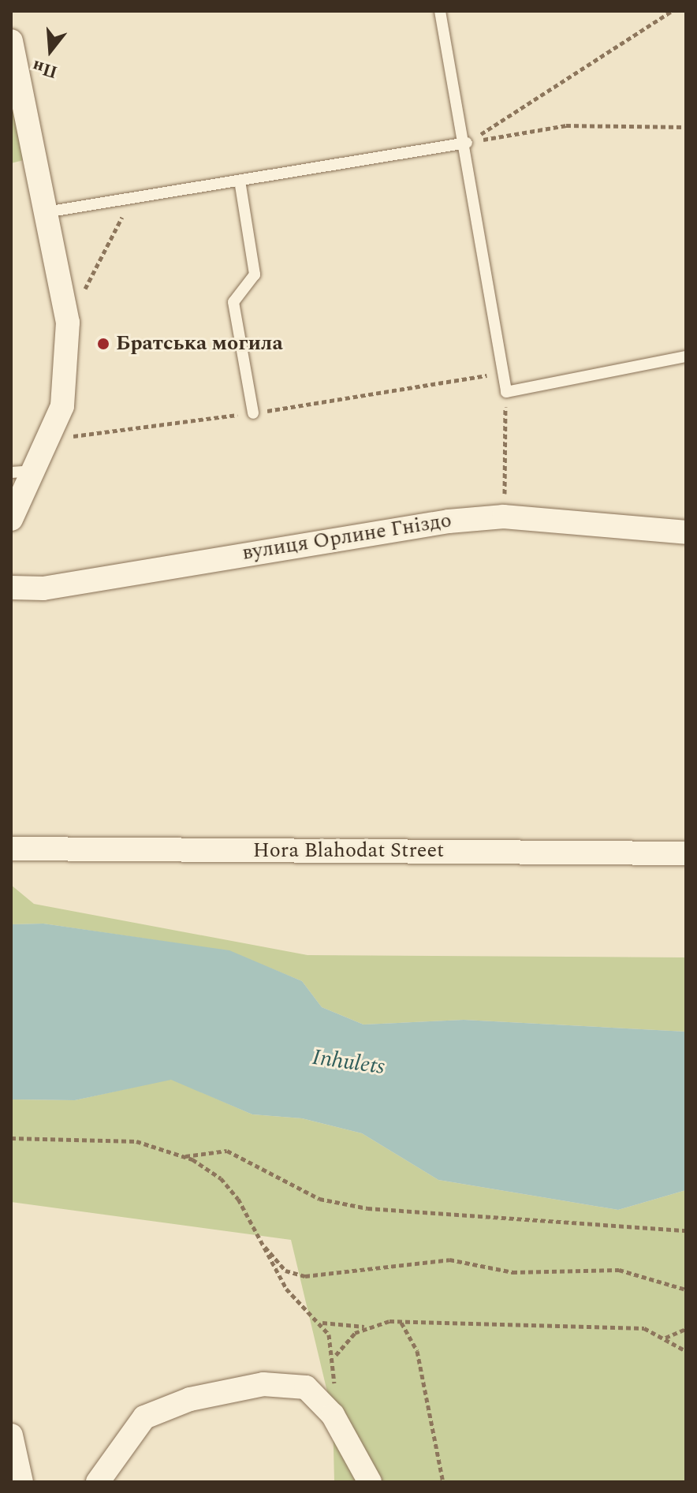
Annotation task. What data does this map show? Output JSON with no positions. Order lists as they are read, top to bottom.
{
  "streets": {
    "street": ["вулиця Орлине Гніздо", "Hora Blahodat Street"]
  },
  "water": ["Inhulets"],
  "places": ["Братська могила"],
  "north": "bottom"
}
